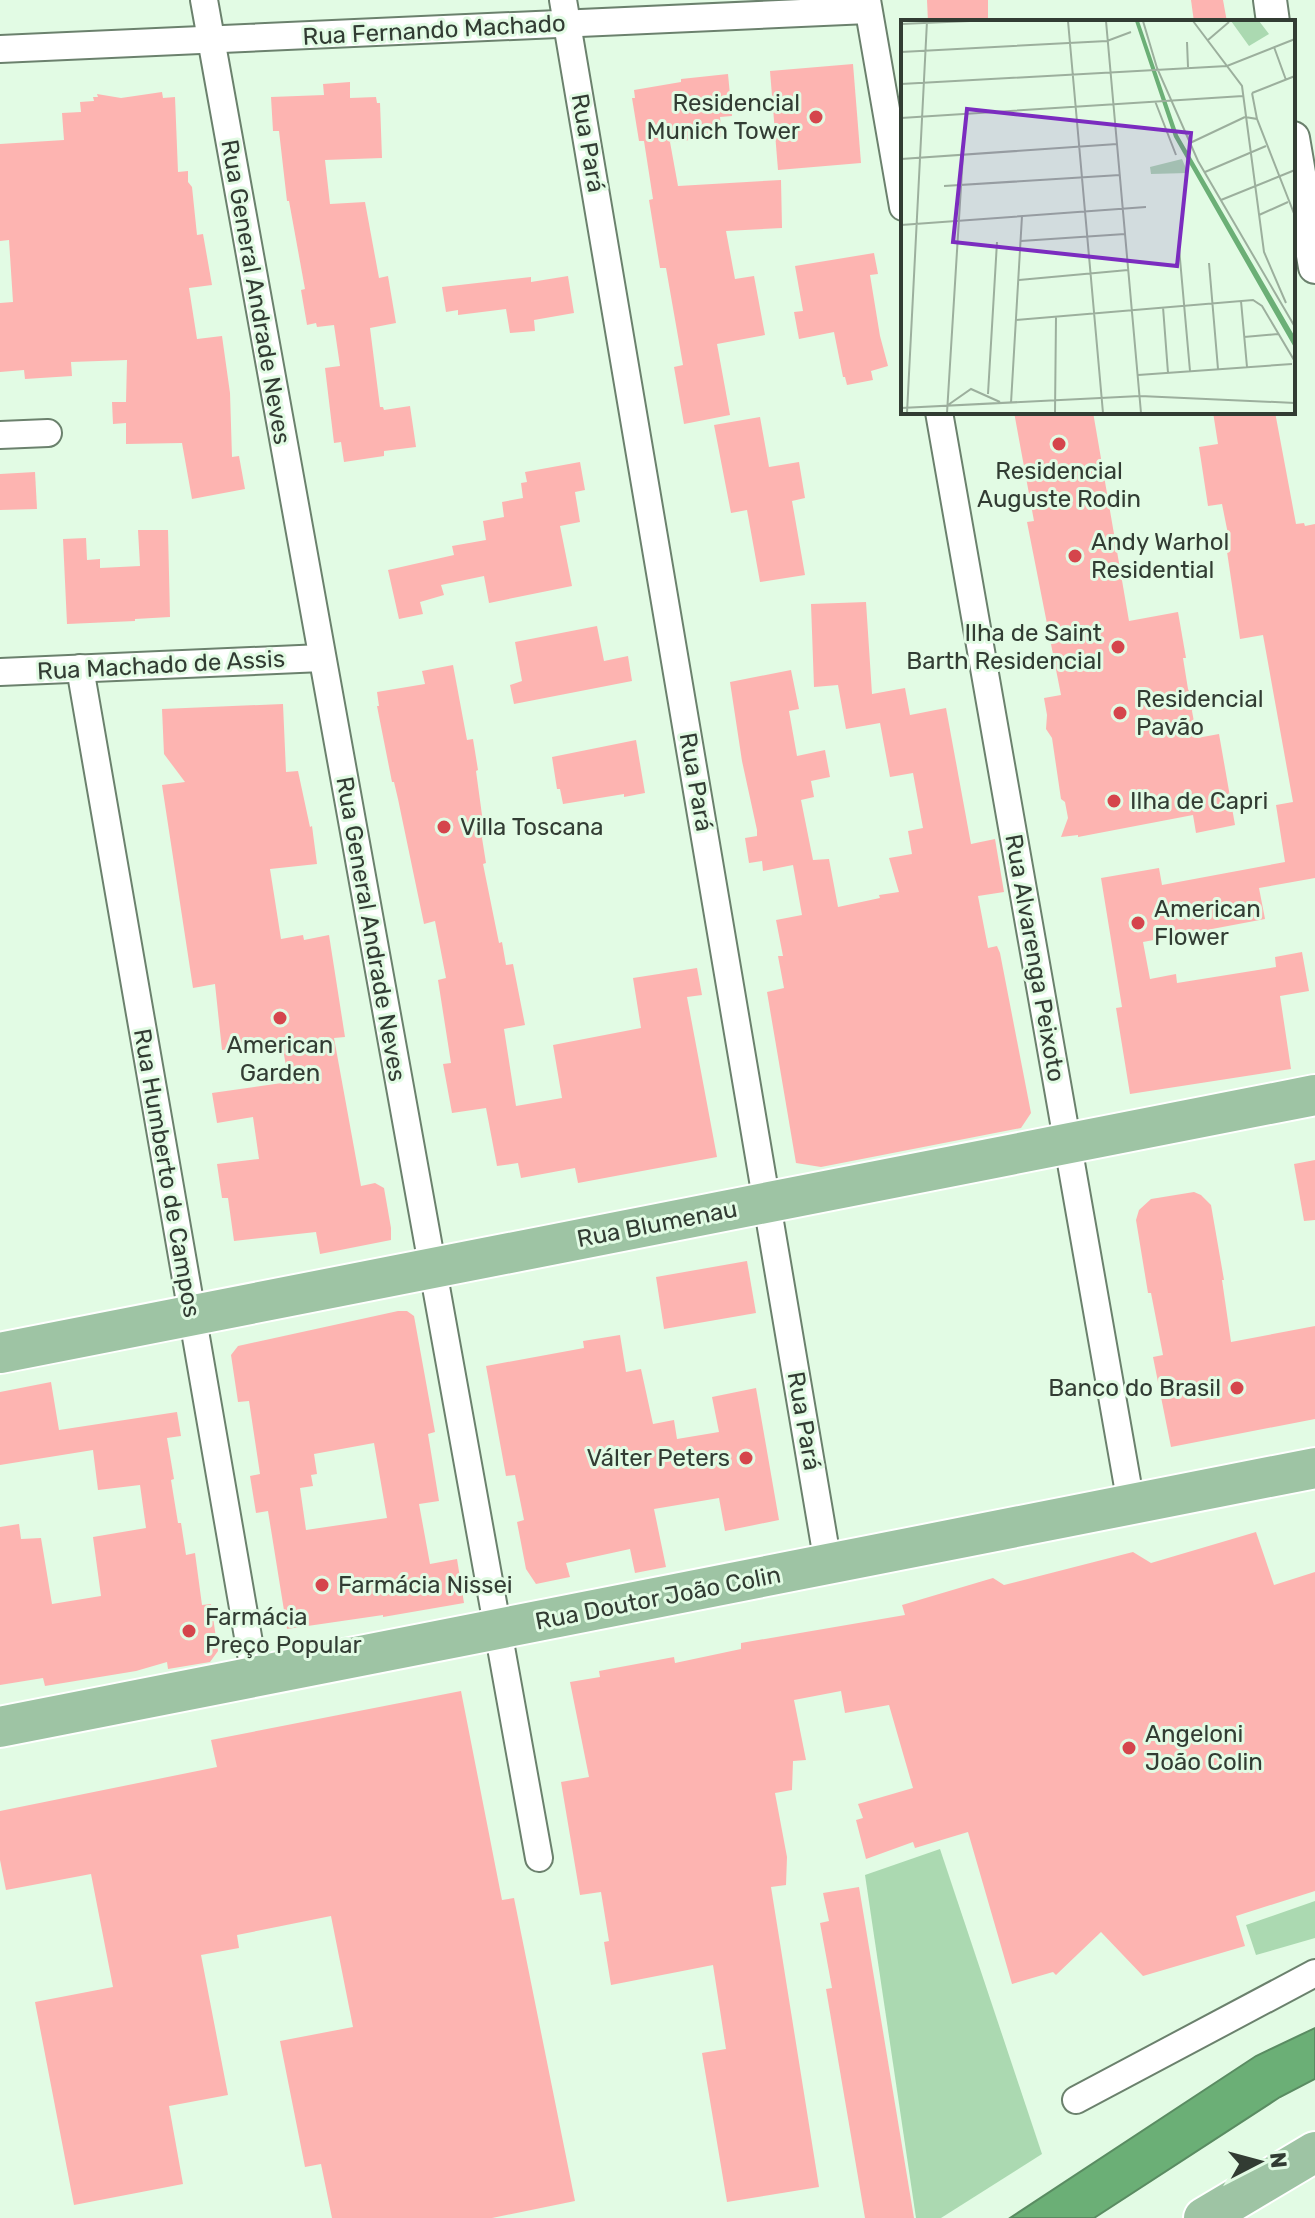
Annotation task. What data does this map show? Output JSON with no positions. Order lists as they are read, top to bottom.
{
  "streets": {
    "main road": ["Rua Blumenau", "Rua Doutor João Colin"],
    "street": [
      "Rua Fernando Machado",
      "Rua Pará",
      "Rua General Andrade Neves",
      "Rua Machado de Assis",
      "Rua Alvarenga Peixoto",
      "Rua Humberto de Campos"
    ]
  },
  "crossings": [
    ["Rua Fernando Machado", "Rua Pará"],
    ["Rua Fernando Machado", "Rua General Andrade Neves"],
    ["Rua Pará", "Rua Blumenau"],
    ["Rua Pará", "Rua Doutor João Colin"],
    ["Rua General Andrade Neves", "Rua Machado de Assis"],
    ["Rua General Andrade Neves", "Rua Blumenau"],
    ["Rua General Andrade Neves", "Rua Doutor João Colin"],
    ["Rua Machado de Assis", "Rua Humberto de Campos"],
    ["Rua Alvarenga Peixoto", "Rua Blumenau"],
    ["Rua Alvarenga Peixoto", "Rua Doutor João Colin"],
    ["Rua Humberto de Campos", "Rua Blumenau"],
    ["Rua Humberto de Campos", "Rua Doutor João Colin"]
  ],
  "places": [
    "Residencial Munich Tower",
    "Residencial Auguste Rodin",
    "Andy Warhol Residential",
    "Ilha de Saint Barth Residencial",
    "Residencial Pavão",
    "Ilha de Capri",
    "Villa Toscana",
    "American Flower",
    "American Garden",
    "Banco do Brasil",
    "Válter Peters",
    "Farmácia Nissei",
    "Farmácia Preço Popular",
    "Angeloni João Colin"
  ],
  "north": "right"
}
